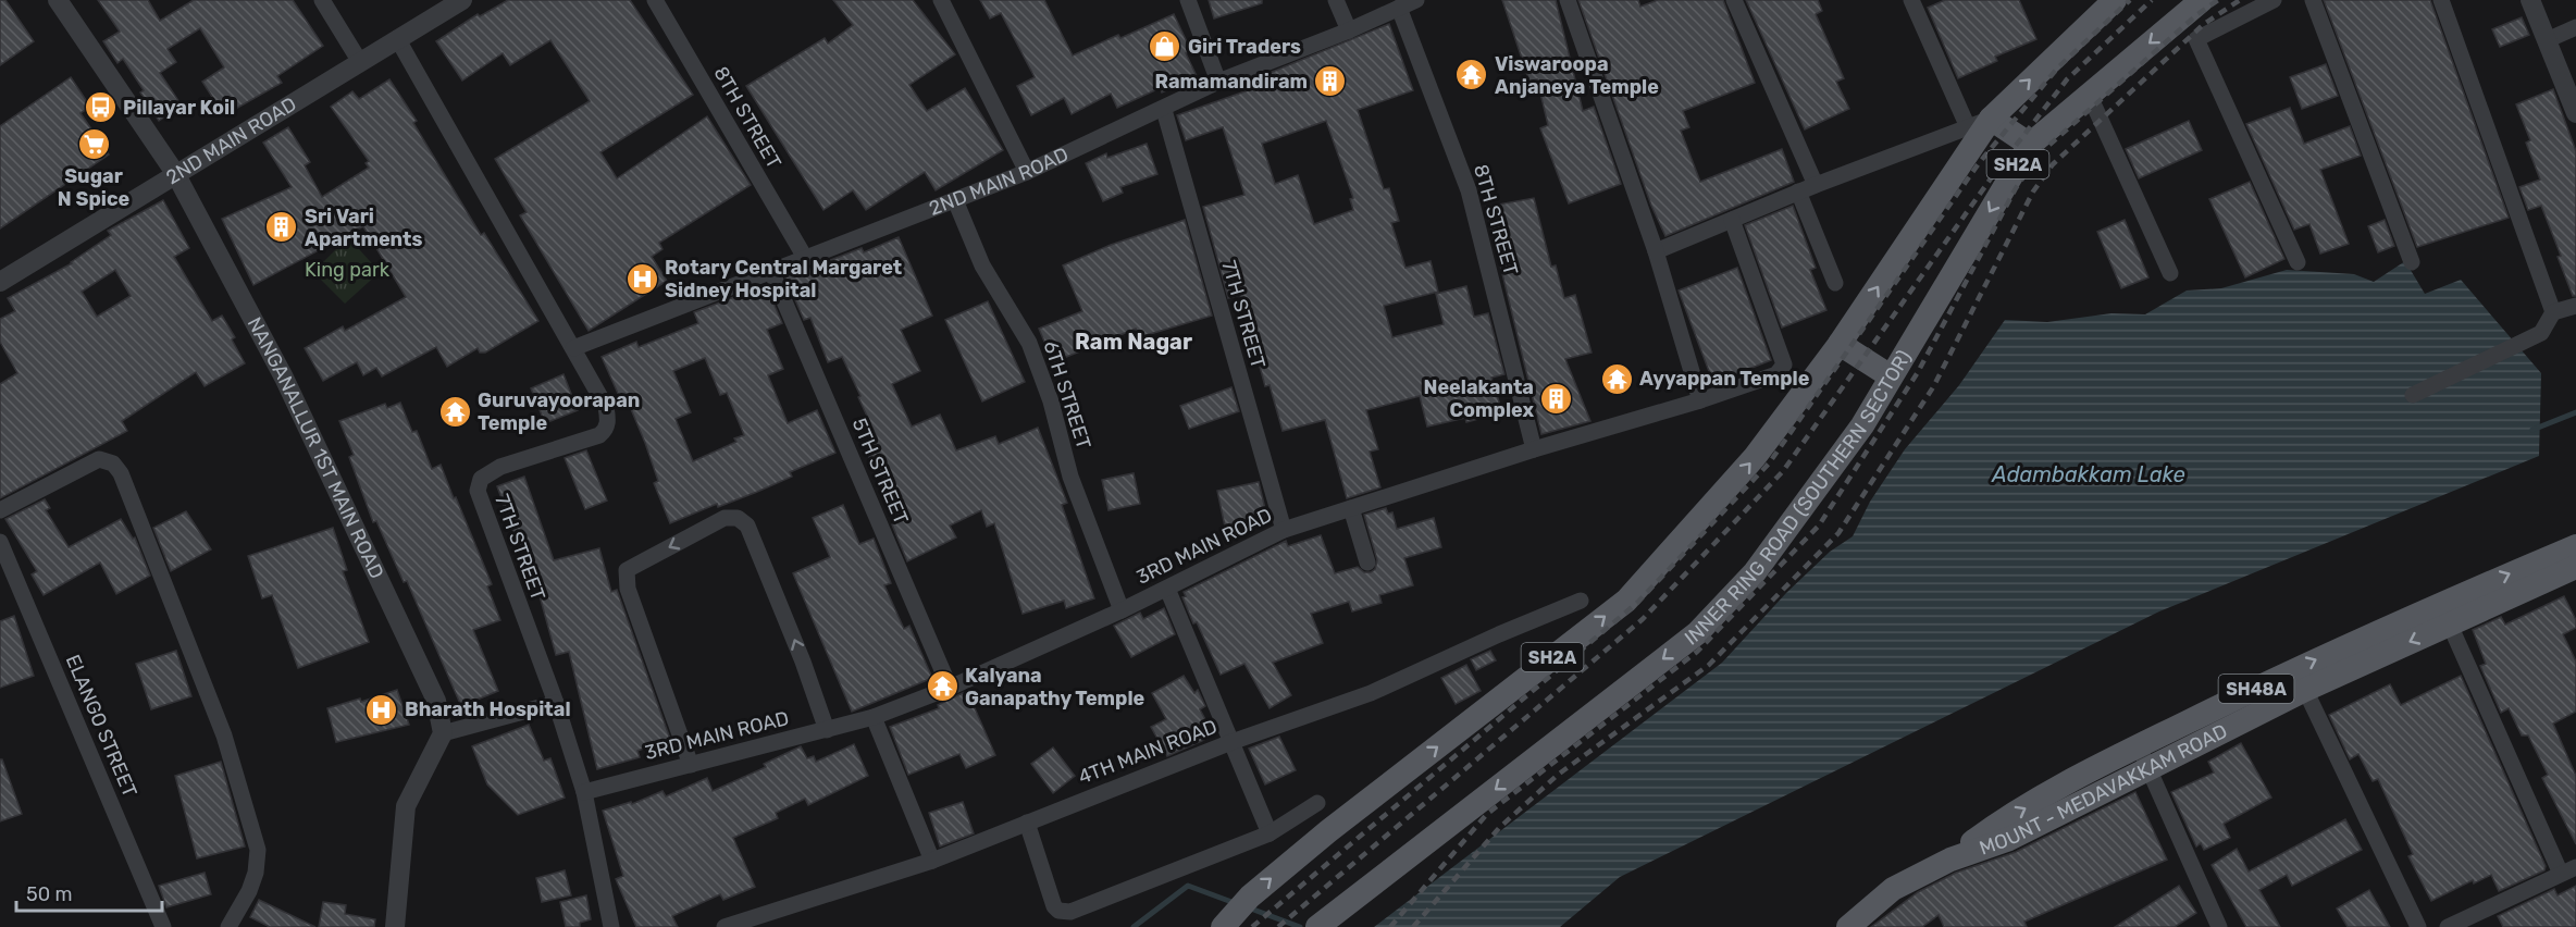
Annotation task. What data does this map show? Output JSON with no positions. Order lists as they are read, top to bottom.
{
  "streets": {
    "main road": [
      "SH2A",
      "INNER RING ROAD (SOUTHERN SECTOR)",
      "SH48A",
      "MOUNT - MEDAVAKKAM ROAD"
    ],
    "street": [
      "8TH STREET",
      "2ND MAIN ROAD",
      "7TH STREET",
      "6TH STREET",
      "NANGANALLUR 1ST MAIN ROAD",
      "5TH STREET",
      "3RD MAIN ROAD",
      "ELANGO STREET",
      "4TH MAIN ROAD"
    ]
  },
  "crossings": [
    ["8TH STREET", "2ND MAIN ROAD"],
    ["8TH STREET", "3RD MAIN ROAD"],
    ["2ND MAIN ROAD", "7TH STREET"],
    ["2ND MAIN ROAD", "6TH STREET"],
    ["2ND MAIN ROAD", "NANGANALLUR 1ST MAIN ROAD"],
    ["2ND MAIN ROAD", "5TH STREET"],
    ["7TH STREET", "3RD MAIN ROAD"],
    ["6TH STREET", "3RD MAIN ROAD"],
    ["5TH STREET", "3RD MAIN ROAD"]
  ],
  "districts": ["Ram Nagar"],
  "water": ["Adambakkam Lake"],
  "parks": ["King park"],
  "places": {
    "shop": ["Giri Traders"],
    "temple": [
      "Viswaroopa Anjaneya Temple",
      "Ayyappan Temple",
      "Guruvayoorapan Temple",
      "Kalyana Ganapathy Temple"
    ],
    "building": ["Ramamandiram", "Sri Vari Apartments", "Neelakanta Complex"],
    "bus stop": ["Pillayar Koil"],
    "supermarket": ["Sugar N Spice"],
    "hospital": ["Rotary Central Margaret Sidney Hospital", "Bharath Hospital"]
  },
  "scale_bar": "50 m"
}
